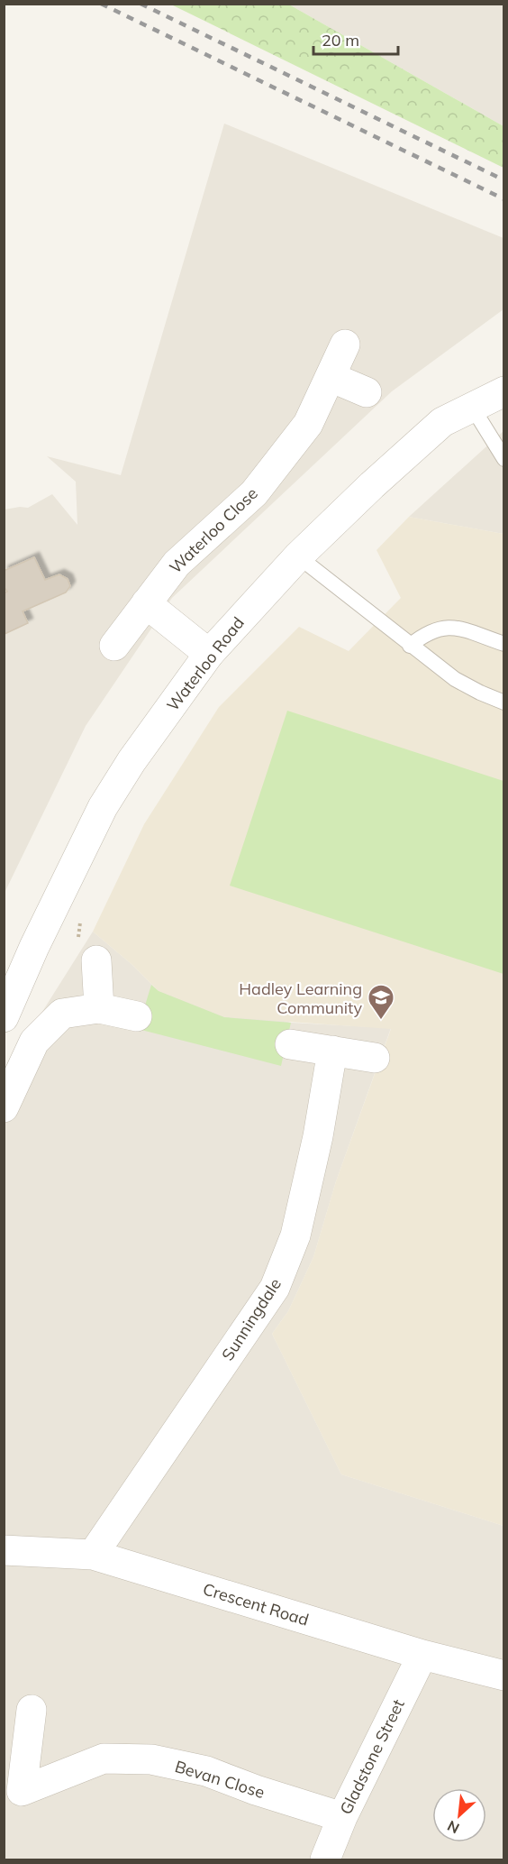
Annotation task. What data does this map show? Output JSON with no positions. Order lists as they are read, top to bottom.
{
  "streets": {
    "street": [
      "Waterloo Close",
      "Waterloo Road",
      "Sunningdale",
      "Crescent Road",
      "Gladstone Street",
      "Bevan Close"
    ]
  },
  "crossings": [
    ["Sunningdale", "Crescent Road"],
    ["Crescent Road", "Gladstone Street"],
    ["Gladstone Street", "Bevan Close"]
  ],
  "places": {
    "school or university": ["Hadley Learning Community"]
  },
  "scale_bar": "20 m",
  "north": "bottom left"
}
